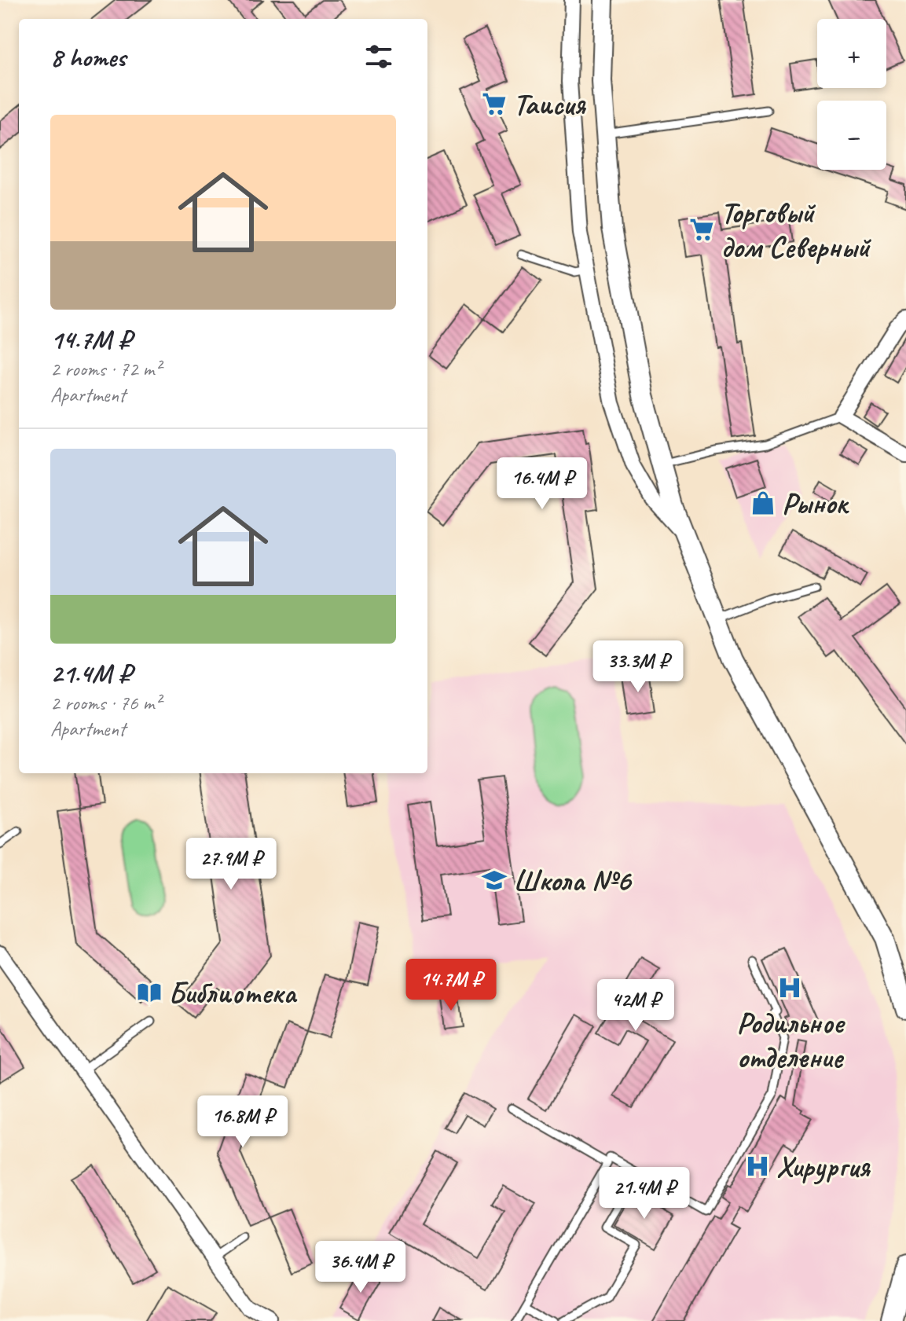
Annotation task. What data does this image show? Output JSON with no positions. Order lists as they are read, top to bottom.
{
  "places": {
    "supermarket": ["Таисия", "Торговый дом Северный"],
    "shop": ["Рынок"],
    "school or university": ["Школа №6"],
    "hospital": ["Родильное отделение", "Хирургия"],
    "library": ["Библиотека"]
  },
  "page": {
    "map_buttons": ["+", "−"],
    "heading": "8 homes",
    "list": [
      {
        "name": "14.7M ₽",
        "note": "2 rooms · 72 m² · Apartment"
      },
      {
        "name": "21.4M ₽",
        "note": "2 rooms · 76 m² · Apartment"
      }
    ],
    "price": [
      "16.4M ₽",
      "33.3M ₽",
      "27.9M ₽",
      "14.7M ₽",
      "42M ₽",
      "16.8M ₽",
      "21.4M ₽",
      "36.4M ₽"
    ]
  }
}
